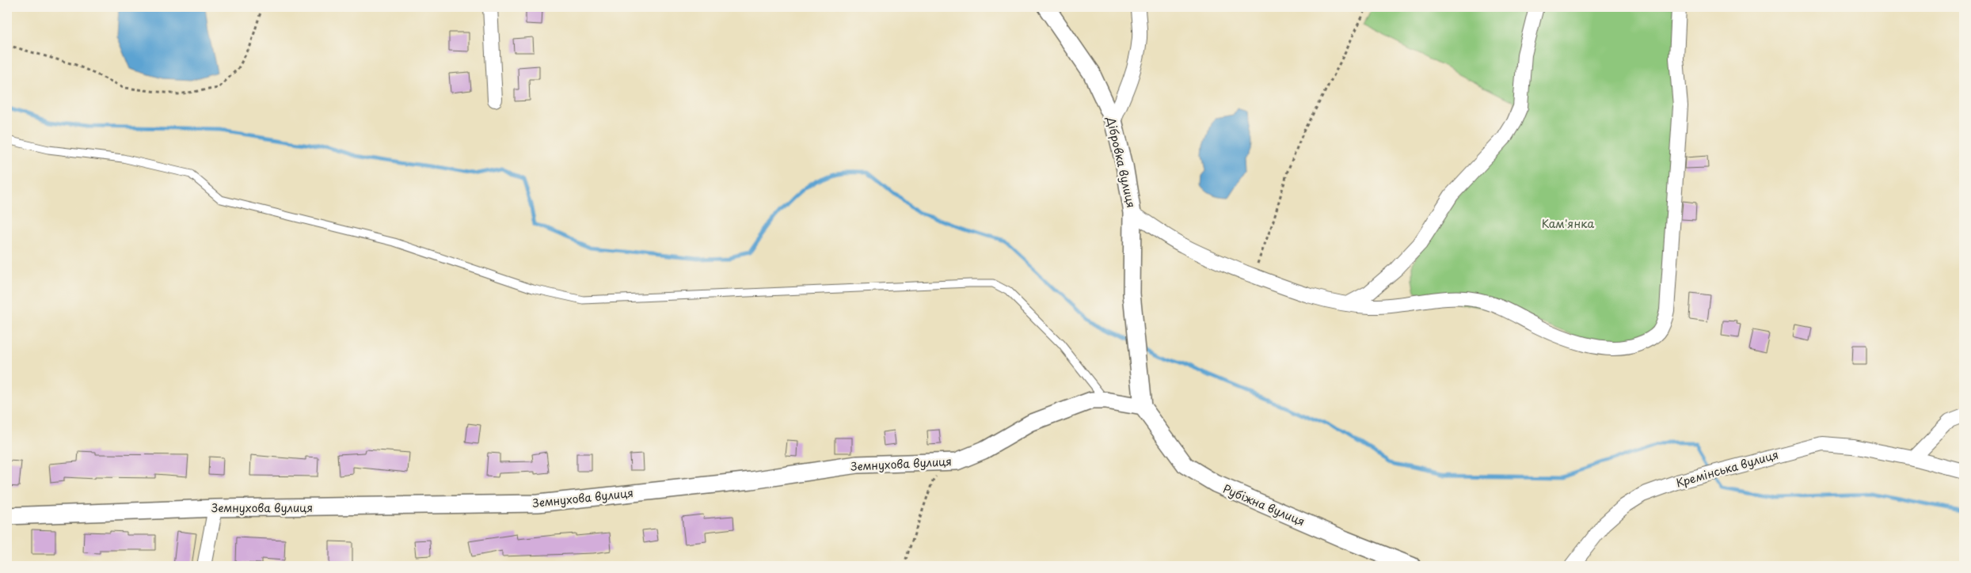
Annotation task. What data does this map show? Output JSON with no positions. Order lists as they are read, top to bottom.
{
  "streets": {
    "street": [
      "Дібровка вулиця",
      "Земнухова вулиця",
      "Кремінська вулиця",
      "Рубіжна вулиця"
    ]
  },
  "crossings": [
    ["Дібровка вулиця", "Земнухова вулиця"],
    ["Дібровка вулиця", "Рубіжна вулиця"],
    ["Земнухова вулиця", "Рубіжна вулиця"]
  ],
  "parks": ["Кам'янка"]
}
